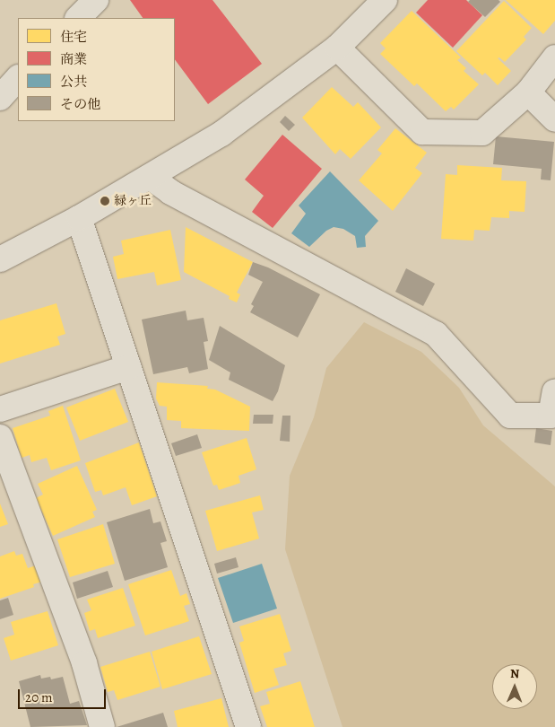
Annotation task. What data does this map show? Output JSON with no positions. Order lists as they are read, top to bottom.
{
  "places": ["緑ヶ丘"],
  "legend": [
    "住宅",
    "商業",
    "公共",
    "その他"
  ],
  "scale_bar": "20 m",
  "north": "top"
}
